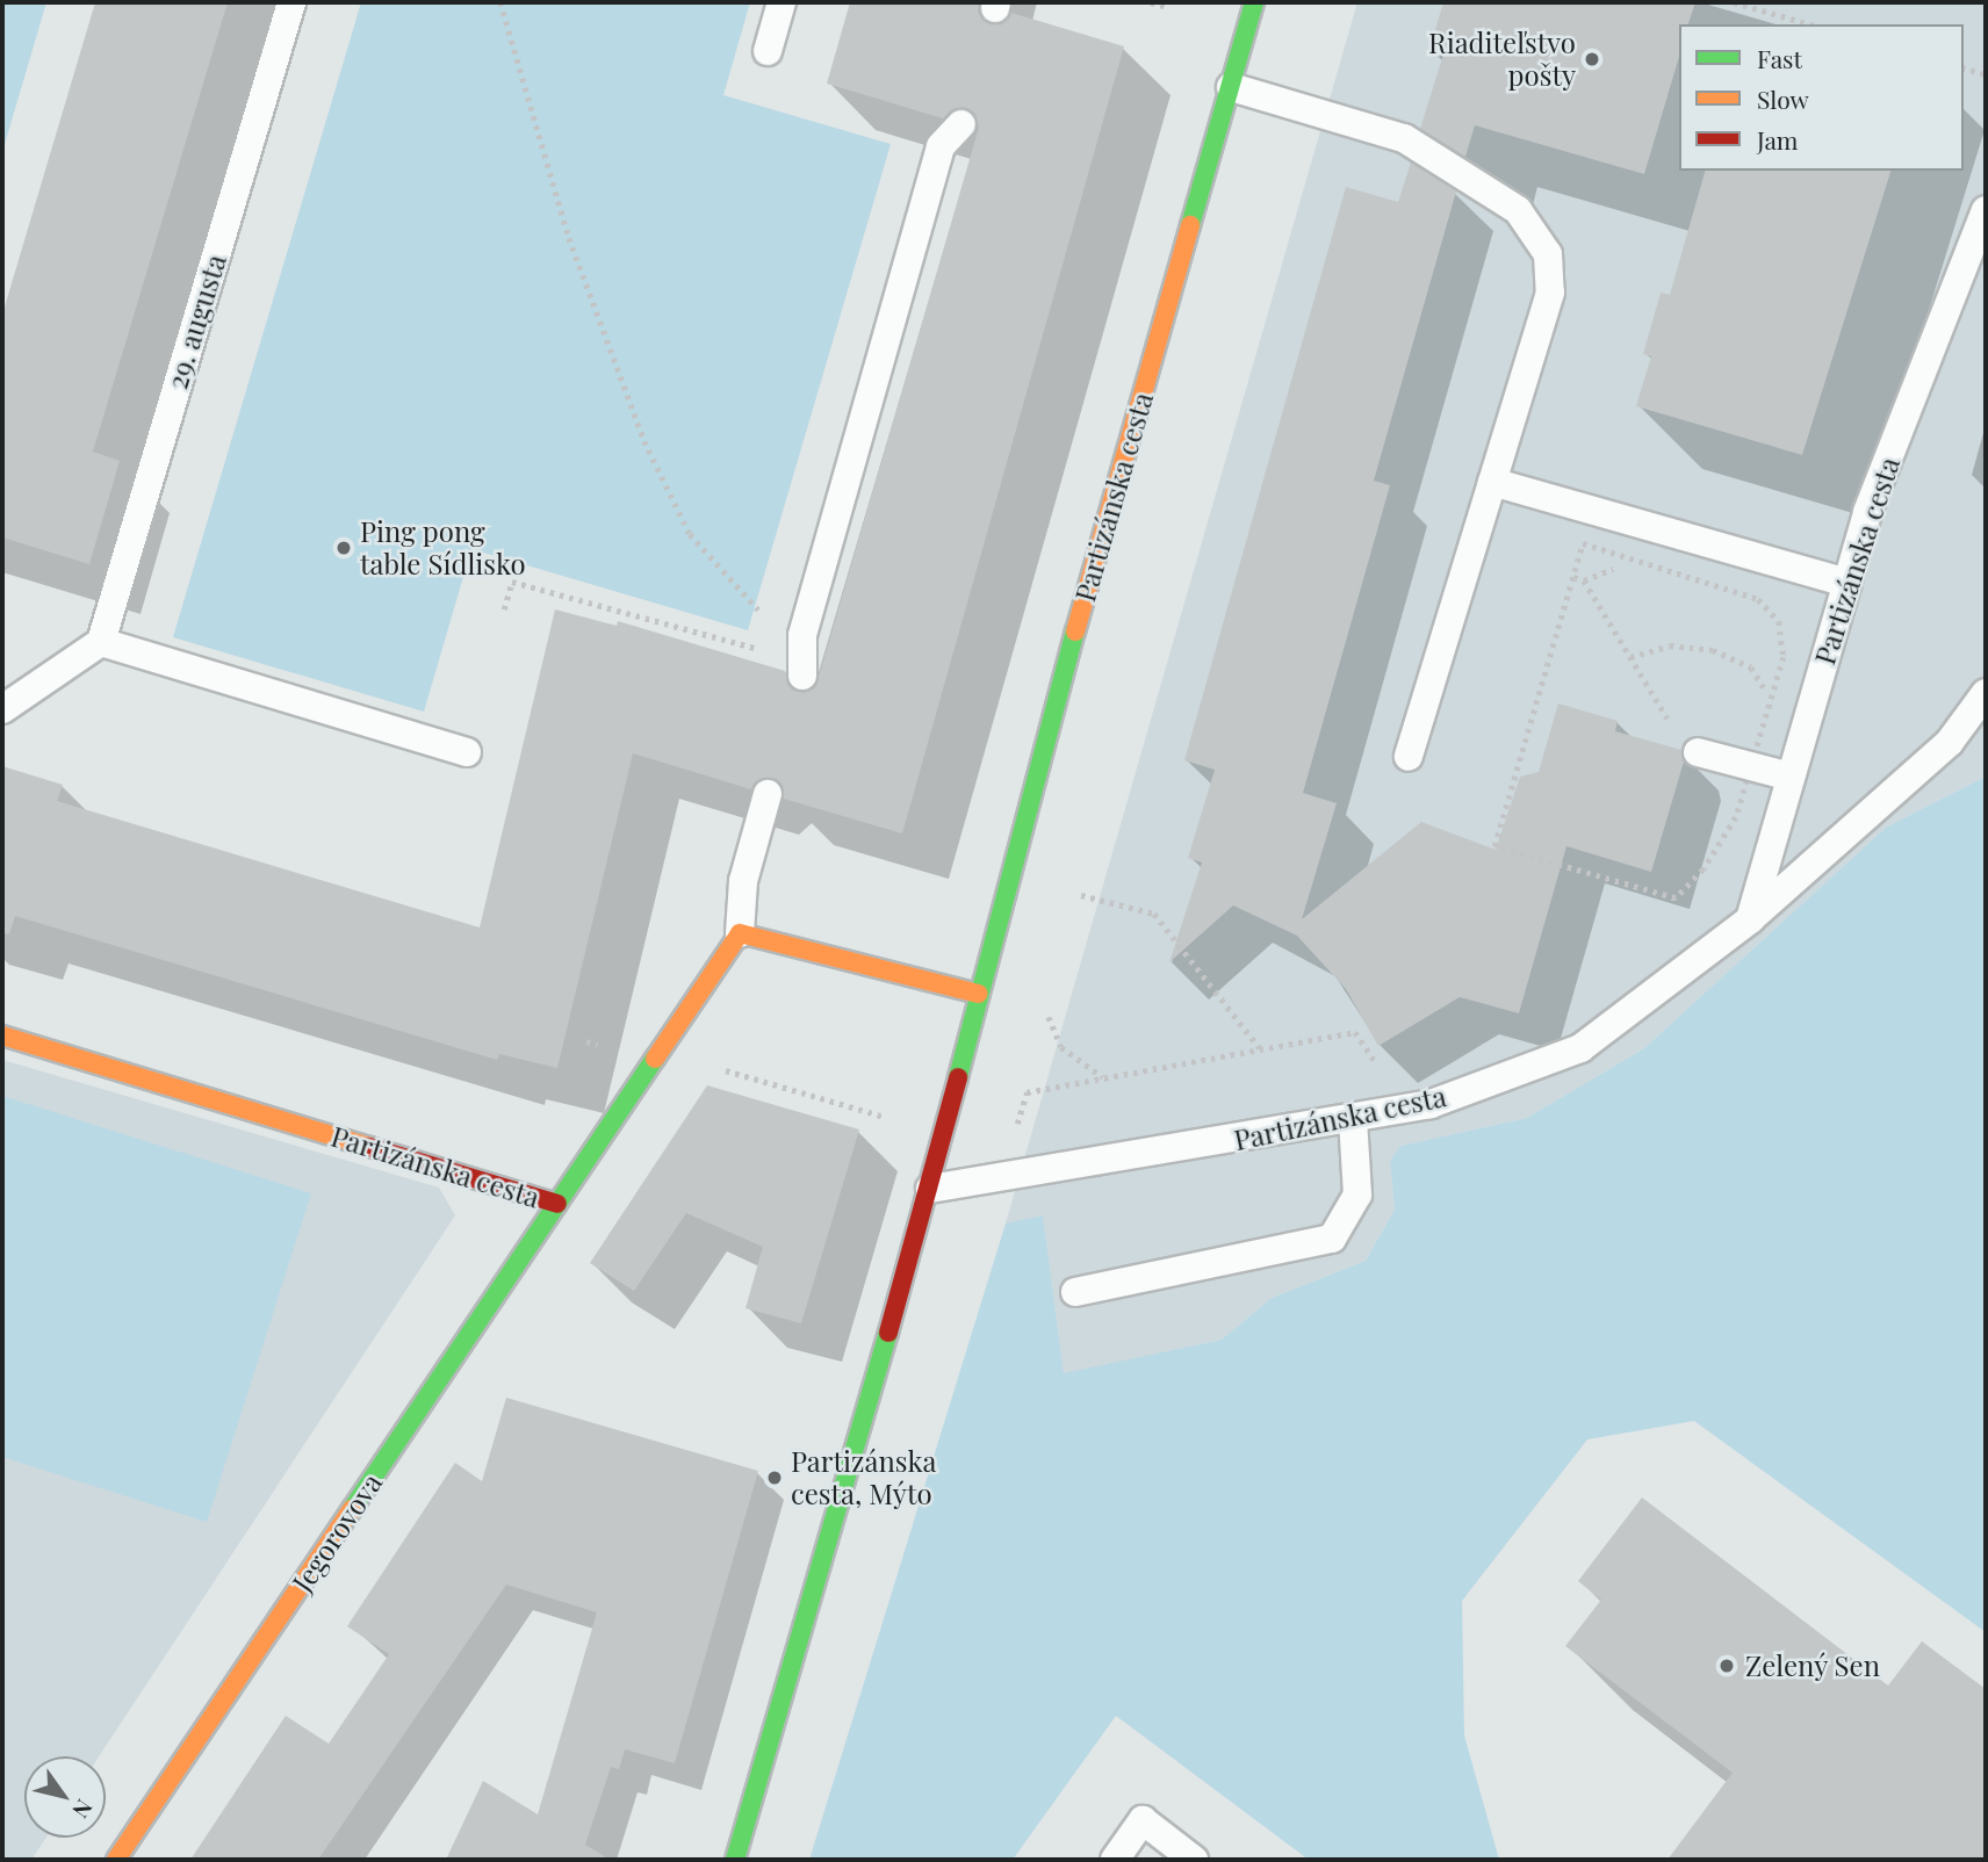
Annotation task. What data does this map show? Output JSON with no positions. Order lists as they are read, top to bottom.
{
  "streets": {
    "street": ["Partizánska cesta", "Jegorovova"],
    "lane": ["29. augusta"]
  },
  "crossings": [
    ["Partizánska cesta", "Jegorovova"]
  ],
  "places": [
    "Riaditeľstvo pošty",
    "Ping pong table Sídlisko",
    "Partizánska cesta, Mýto",
    "Zelený Sen"
  ],
  "legend": ["Fast", "Slow", "Jam"],
  "north": "bottom right"
}
